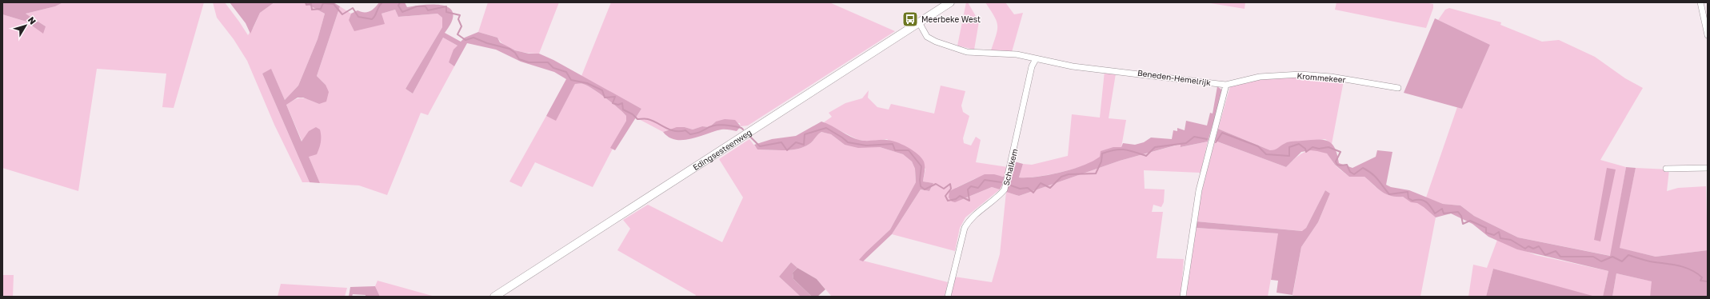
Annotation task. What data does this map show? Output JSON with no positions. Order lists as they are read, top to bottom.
{
  "streets": {
    "main road": ["Edingsesteenweg"],
    "street": ["Beneden-Hemelrijk", "Krommekeer", "Schalkem"]
  },
  "crossings": [
    ["Beneden-Hemelrijk", "Krommekeer"],
    ["Beneden-Hemelrijk", "Edingsesteenweg"],
    ["Beneden-Hemelrijk", "Schalkem"]
  ],
  "places": {
    "bus stop": ["Meerbeke West"]
  },
  "north": "top right"
}
